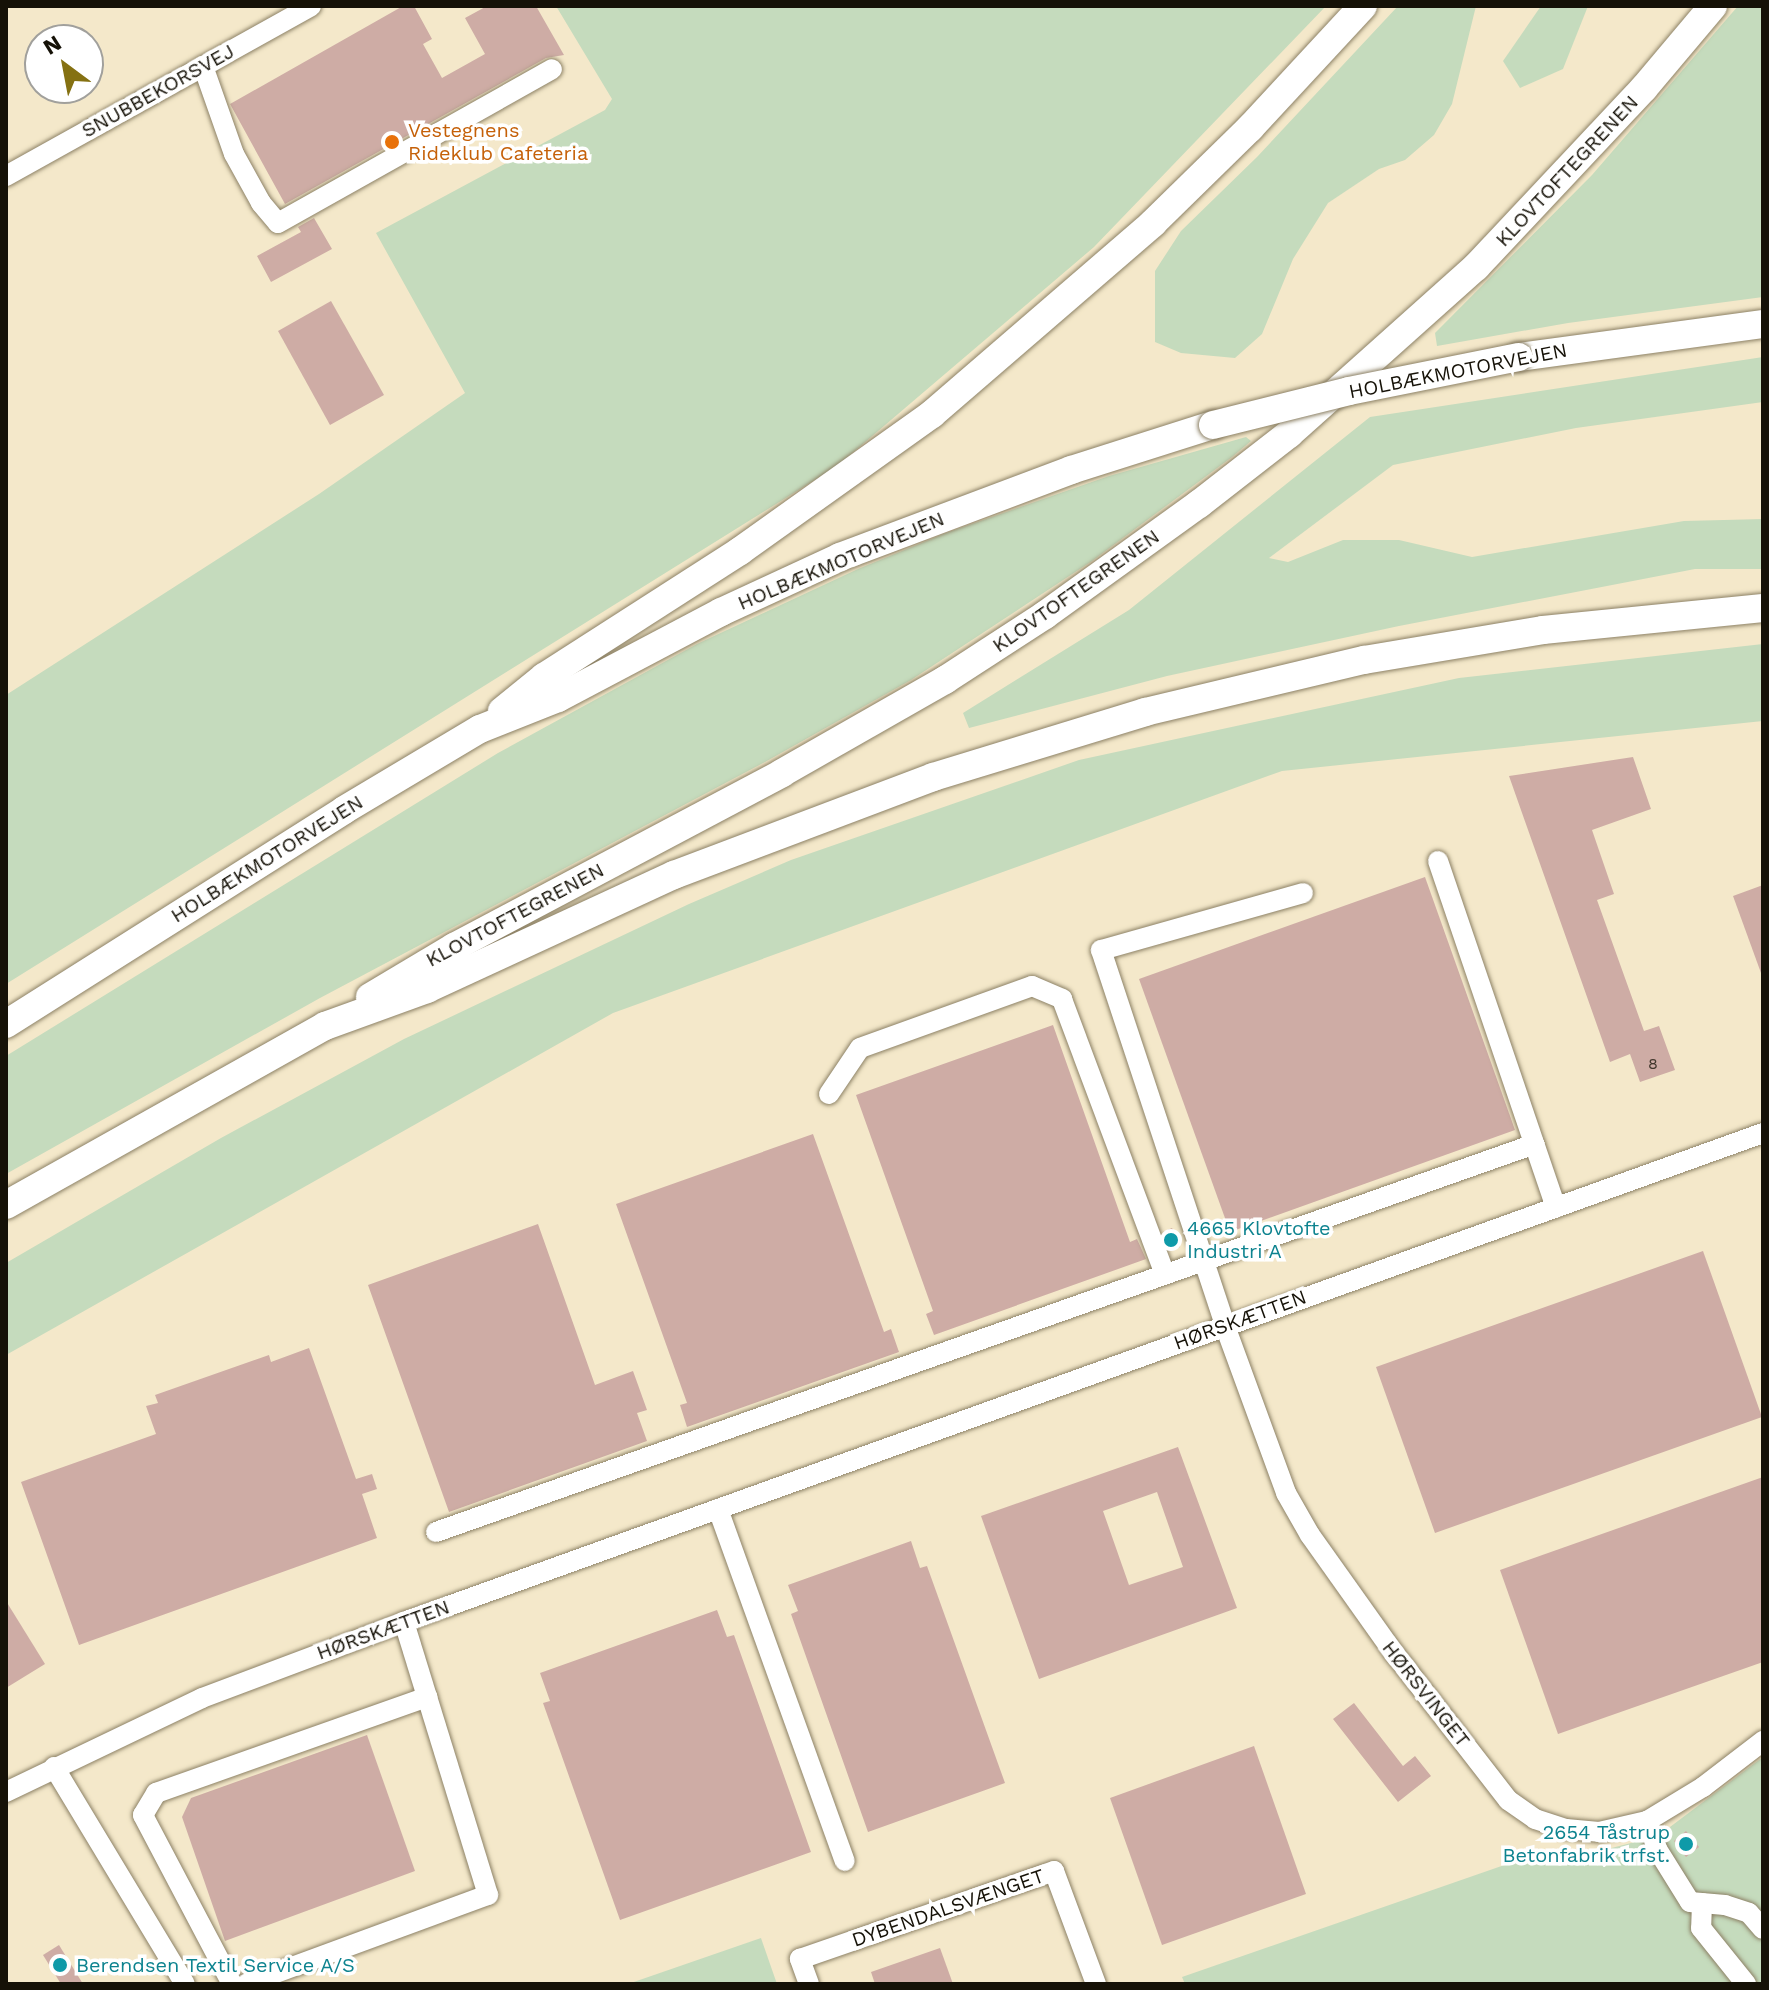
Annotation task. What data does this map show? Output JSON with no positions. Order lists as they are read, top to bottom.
{
  "streets": {
    "highway": ["KLOVTOFTEGRENEN", "HOLBÆKMOTORVEJEN"],
    "street": [
      "SNUBBEKORSVEJ",
      "HØRSKÆTTEN",
      "HØRSVINGET",
      "DYBENDALSVÆNGET"
    ]
  },
  "crossings": [
    ["HØRSKÆTTEN", "HØRSVINGET"]
  ],
  "places": [
    "Vestegnens Rideklub Cafeteria",
    "4665 Klovtofte Industri A",
    "2654 Tåstrup Betonfabrik trfst.",
    "Berendsen Textil Service A/S"
  ],
  "house_numbers": ["8"],
  "north": "top left"
}
